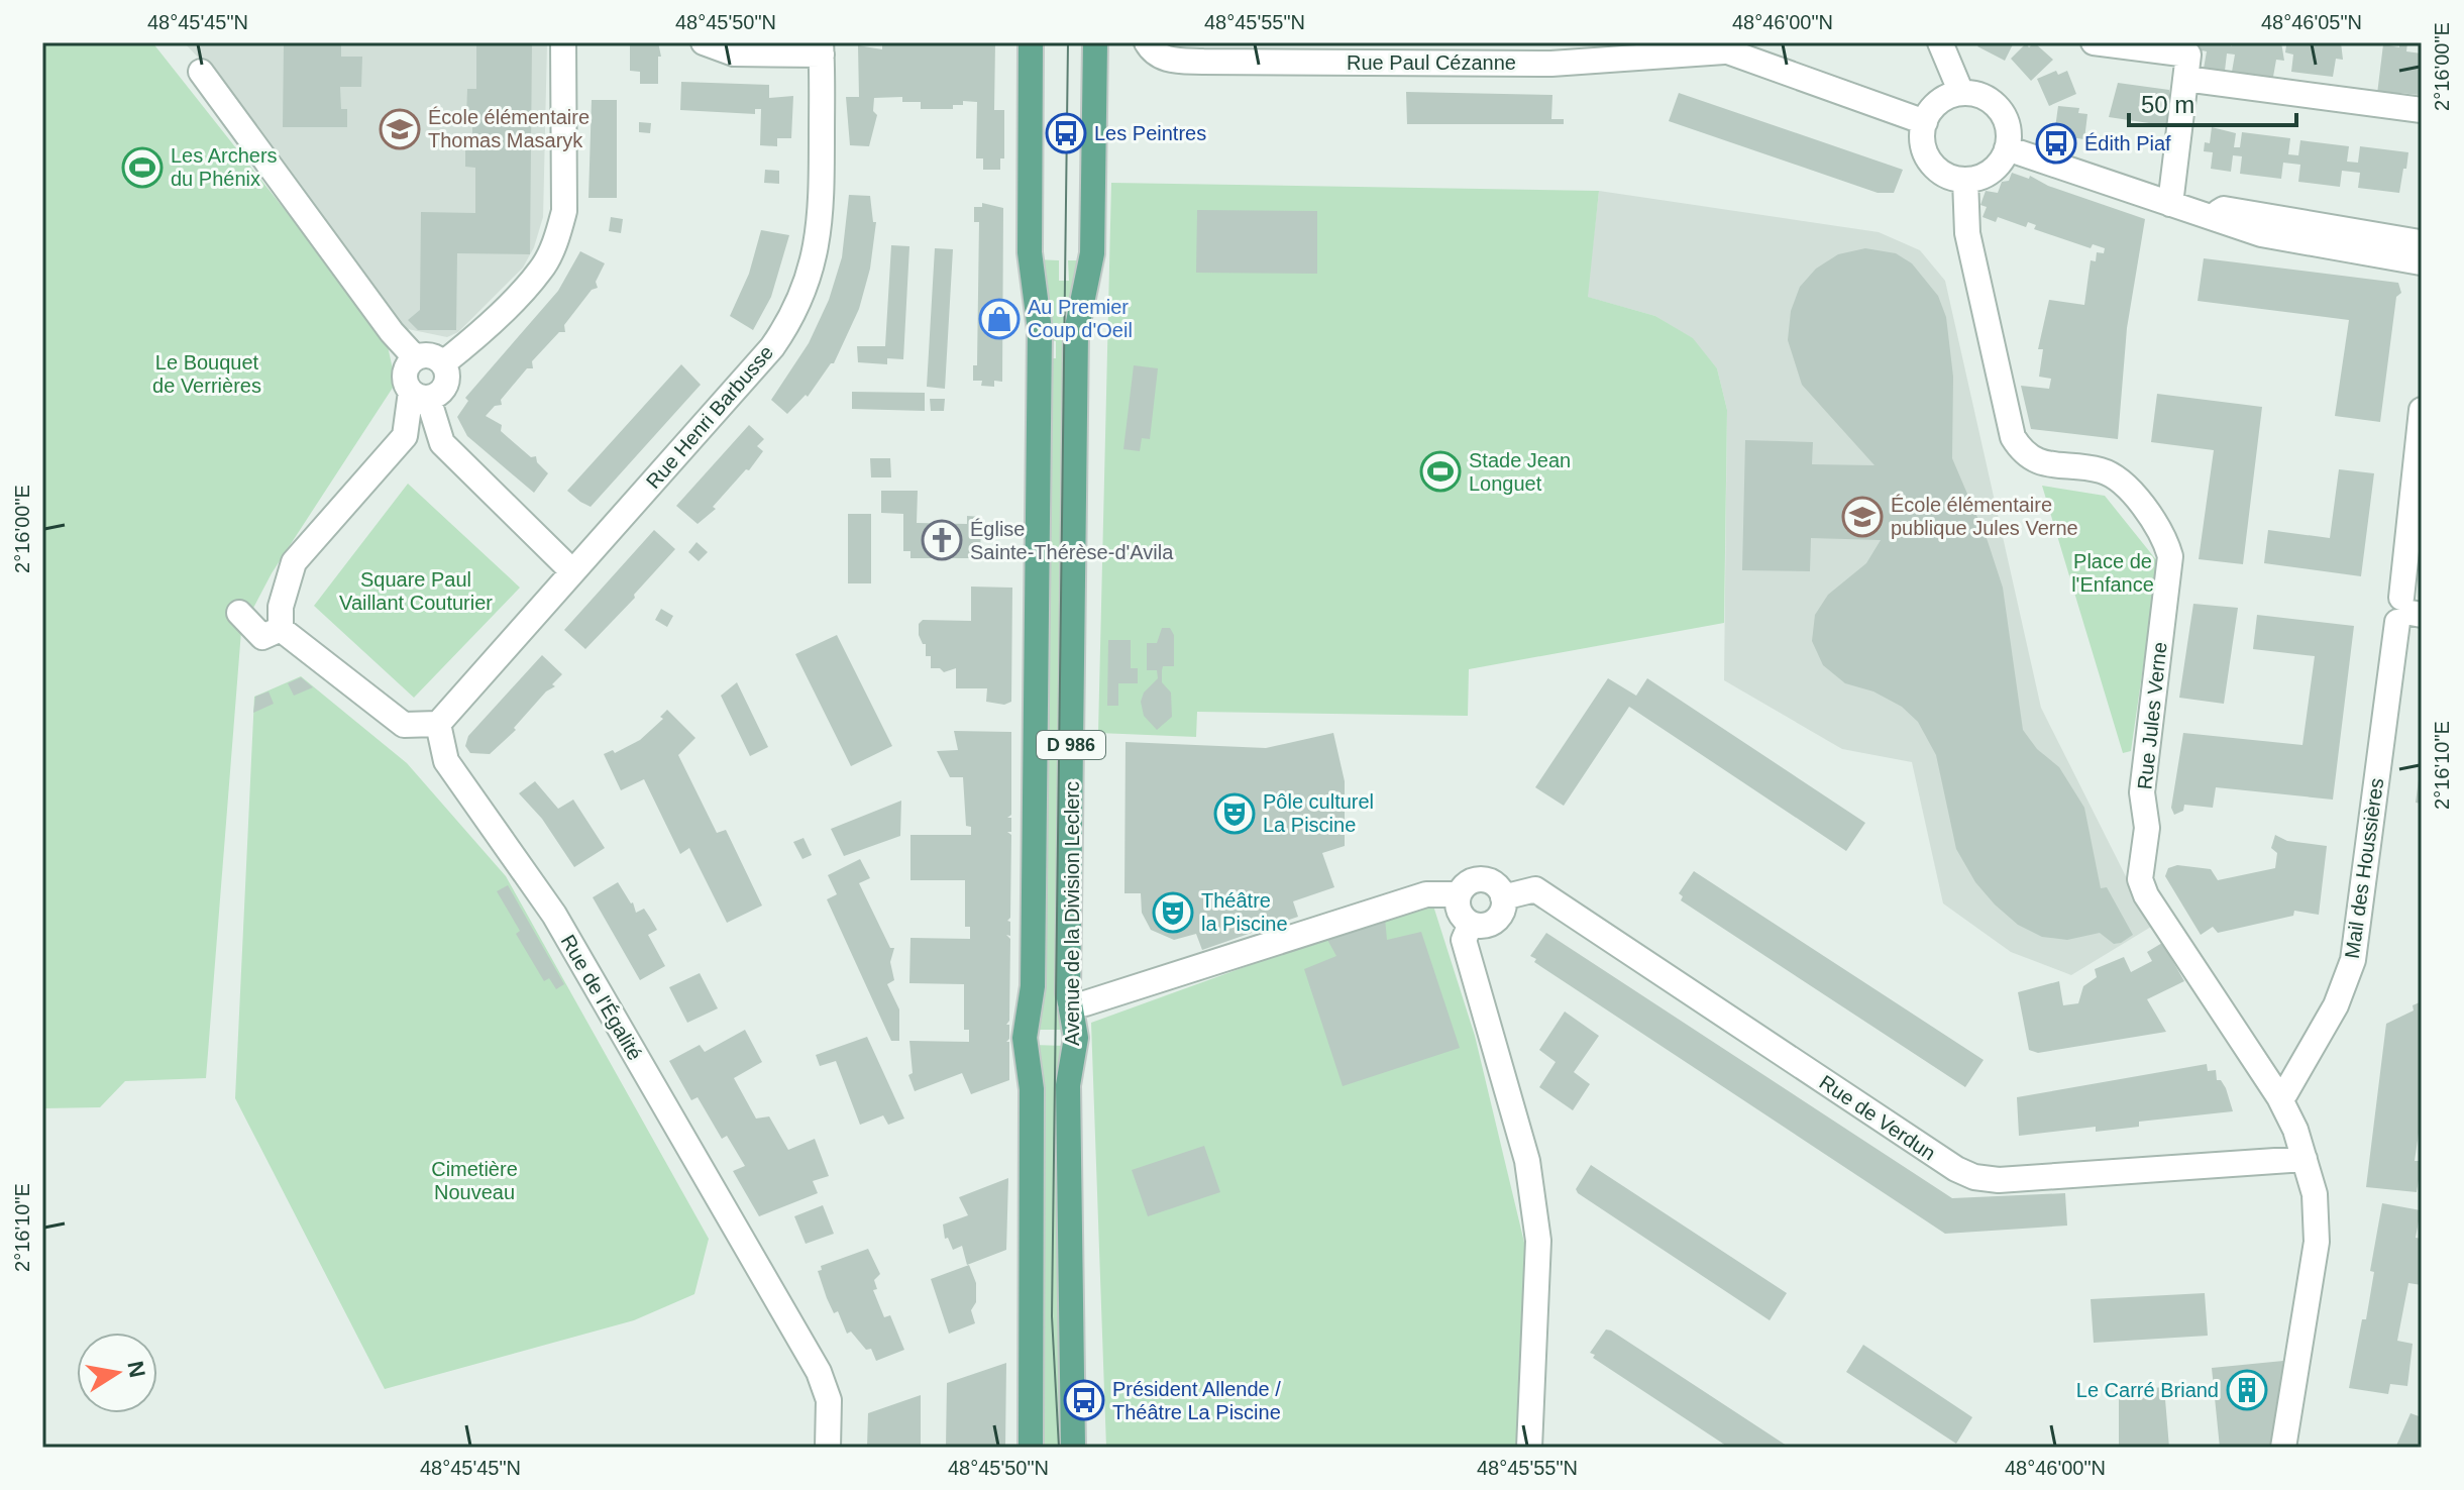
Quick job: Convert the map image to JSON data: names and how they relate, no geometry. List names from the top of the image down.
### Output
{
  "streets": {
    "main road": ["D 986", "Avenue de la Division Leclerc"],
    "street": [
      "Rue Paul Cézanne",
      "Rue Henri Barbusse",
      "Rue Jules Verne",
      "Mail des Houssières",
      "Rue de l'Égalité",
      "Rue de Verdun"
    ]
  },
  "crossings": [
    ["Rue Henri Barbusse", "Rue de l'Égalité"],
    ["Rue Jules Verne", "Mail des Houssières"],
    ["Rue Jules Verne", "Rue de Verdun"]
  ],
  "parks": [
    "Le Bouquet de Verrières",
    "Place de l'Enfance",
    "Square Paul Vaillant Couturier",
    "Cimetière Nouveau"
  ],
  "places": {
    "school or university": ["École élémentaire Thomas Masaryk", "École élémentaire publique Jules Verne"],
    "bus stop": ["Les Peintres", "Édith Piaf", "Président Allende / Théâtre La Piscine"],
    "sports": ["Les Archers du Phénix", "Stade Jean Longuet"],
    "shop": ["Au Premier Coup d'Oeil"],
    "church": ["Église Sainte-Thérèse-d'Avila"],
    "theatre": ["Pôle culturel La Piscine", "Théâtre la Piscine"],
    "building": ["Le Carré Briand"]
  },
  "scale_bar": "50 m",
  "north": "right",
  "coordinates": [
    "48°45'45\"N",
    "48°45'50\"N",
    "48°45'55\"N",
    "48°46'00\"N",
    "48°46'05\"N",
    "2°16'00\"E",
    "2°16'10\"E"
  ]
}
